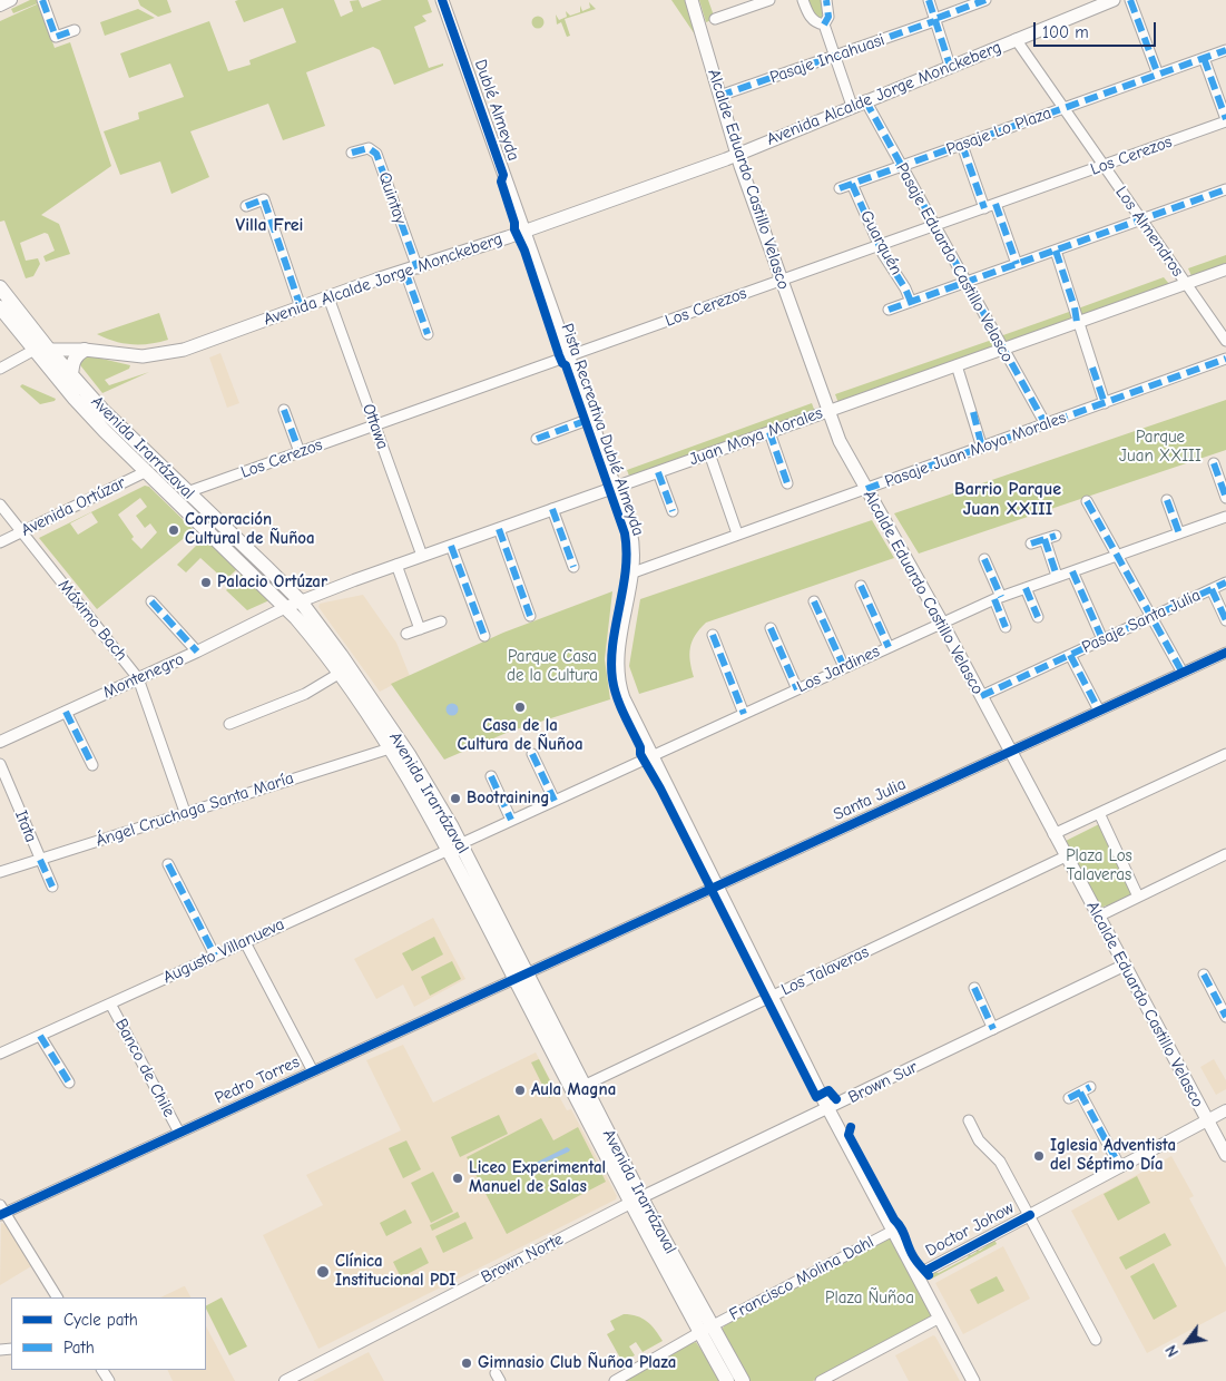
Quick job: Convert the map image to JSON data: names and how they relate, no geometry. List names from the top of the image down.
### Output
{
  "streets": {
    "main road": [
      "Avenida Alcalde Jorge Monckeberg",
      "Dublé Almeyda",
      "Alcalde Eduardo Castillo Velasco",
      "Avenida Irarrázaval"
    ],
    "street": [
      "Pasaje Incahuasi",
      "Pasaje Lo Plaza",
      "Los Cerezos",
      "Quintay",
      "Los Almendros",
      "Guarquén",
      "Pasaje Eduardo Castillo Velasco",
      "Ottawa",
      "Juan Moya Morales",
      "Pasaje Juan Moya Morales",
      "Avenida Ortúzar",
      "Máximo Bach",
      "Pasaje Santa Julia",
      "Los Jardines",
      "Montenegro",
      "Santa Julia",
      "Ángel Cruchaga Santa María",
      "Itata",
      "Augusto Villanueva",
      "Los Talaveras",
      "Banco de Chile",
      "Pedro Torres",
      "Brown Sur",
      "Doctor Johow",
      "Brown Norte",
      "Francisco Molina Dahl"
    ],
    "cycle path": ["Pista Recreativa Dublé Almeyda"]
  },
  "crossings": [
    ["Pasaje Incahuasi", "Alcalde Eduardo Castillo Velasco"],
    ["Avenida Alcalde Jorge Monckeberg", "Dublé Almeyda"],
    ["Avenida Alcalde Jorge Monckeberg", "Alcalde Eduardo Castillo Velasco"],
    ["Avenida Alcalde Jorge Monckeberg", "Quintay"],
    ["Avenida Alcalde Jorge Monckeberg", "Los Almendros"],
    ["Avenida Alcalde Jorge Monckeberg", "Pasaje Eduardo Castillo Velasco"],
    ["Avenida Alcalde Jorge Monckeberg", "Ottawa"],
    ["Avenida Alcalde Jorge Monckeberg", "Avenida Irarrázaval"],
    ["Dublé Almeyda", "Los Cerezos"],
    ["Dublé Almeyda", "Juan Moya Morales"],
    ["Dublé Almeyda", "Pasaje Juan Moya Morales"],
    ["Dublé Almeyda", "Los Jardines"],
    ["Dublé Almeyda", "Santa Julia"],
    ["Dublé Almeyda", "Los Talaveras"],
    ["Dublé Almeyda", "Brown Sur"],
    ["Dublé Almeyda", "Doctor Johow"],
    ["Dublé Almeyda", "Francisco Molina Dahl"],
    ["Pasaje Lo Plaza", "Los Almendros"],
    ["Pasaje Lo Plaza", "Guarquén"],
    ["Pasaje Lo Plaza", "Pasaje Eduardo Castillo Velasco"],
    ["Los Cerezos", "Alcalde Eduardo Castillo Velasco"],
    ["Los Cerezos", "Los Almendros"],
    ["Los Cerezos", "Guarquén"],
    ["Los Cerezos", "Pasaje Eduardo Castillo Velasco"],
    ["Los Cerezos", "Ottawa"],
    ["Los Cerezos", "Avenida Irarrázaval"],
    ["Alcalde Eduardo Castillo Velasco", "Juan Moya Morales"],
    ["Alcalde Eduardo Castillo Velasco", "Pasaje Juan Moya Morales"],
    ["Alcalde Eduardo Castillo Velasco", "Pasaje Santa Julia"],
    ["Alcalde Eduardo Castillo Velasco", "Los Jardines"],
    ["Alcalde Eduardo Castillo Velasco", "Santa Julia"],
    ["Alcalde Eduardo Castillo Velasco", "Los Talaveras"],
    ["Alcalde Eduardo Castillo Velasco", "Brown Sur"],
    ["Alcalde Eduardo Castillo Velasco", "Doctor Johow"],
    ["Los Almendros", "Juan Moya Morales"],
    ["Pasaje Eduardo Castillo Velasco", "Juan Moya Morales"],
    ["Pasaje Eduardo Castillo Velasco", "Pasaje Juan Moya Morales"],
    ["Ottawa", "Juan Moya Morales"],
    ["Juan Moya Morales", "Avenida Irarrázaval"],
    ["Juan Moya Morales", "Montenegro"],
    ["Avenida Irarrázaval", "Avenida Ortúzar"],
    ["Avenida Irarrázaval", "Los Jardines"],
    ["Avenida Irarrázaval", "Montenegro"],
    ["Avenida Irarrázaval", "Santa Julia"],
    ["Avenida Irarrázaval", "Ángel Cruchaga Santa María"],
    ["Avenida Irarrázaval", "Augusto Villanueva"],
    ["Avenida Irarrázaval", "Los Talaveras"],
    ["Avenida Irarrázaval", "Pedro Torres"],
    ["Avenida Irarrázaval", "Brown Sur"],
    ["Avenida Irarrázaval", "Brown Norte"],
    ["Avenida Irarrázaval", "Francisco Molina Dahl"],
    ["Avenida Ortúzar", "Máximo Bach"],
    ["Máximo Bach", "Montenegro"],
    ["Máximo Bach", "Ángel Cruchaga Santa María"],
    ["Pasaje Santa Julia", "Santa Julia"],
    ["Los Jardines", "Augusto Villanueva"],
    ["Santa Julia", "Pedro Torres"],
    ["Ángel Cruchaga Santa María", "Itata"],
    ["Augusto Villanueva", "Banco de Chile"],
    ["Banco de Chile", "Pedro Torres"],
    ["Brown Sur", "Brown Norte"]
  ],
  "districts": ["Villa Frei", "Barrio Parque Juan XXIII"],
  "parks": [
    "Parque Juan XXIII",
    "Parque Casa de la Cultura",
    "Plaza Los Talaveras",
    "Plaza Ñuñoa"
  ],
  "places": [
    "Corporación Cultural de Ñuñoa",
    "Palacio Ortúzar",
    "Casa de la Cultura de Ñuñoa",
    "Bootraining",
    "Aula Magna",
    "Iglesia Adventista del Séptimo Día",
    "Liceo Experimental Manuel de Salas",
    "Clínica Institucional PDI",
    "Gimnasio Club Ñuñoa Plaza"
  ],
  "legend": ["Cycle path", "Path"],
  "scale_bar": "100 m",
  "north": "bottom left"
}
